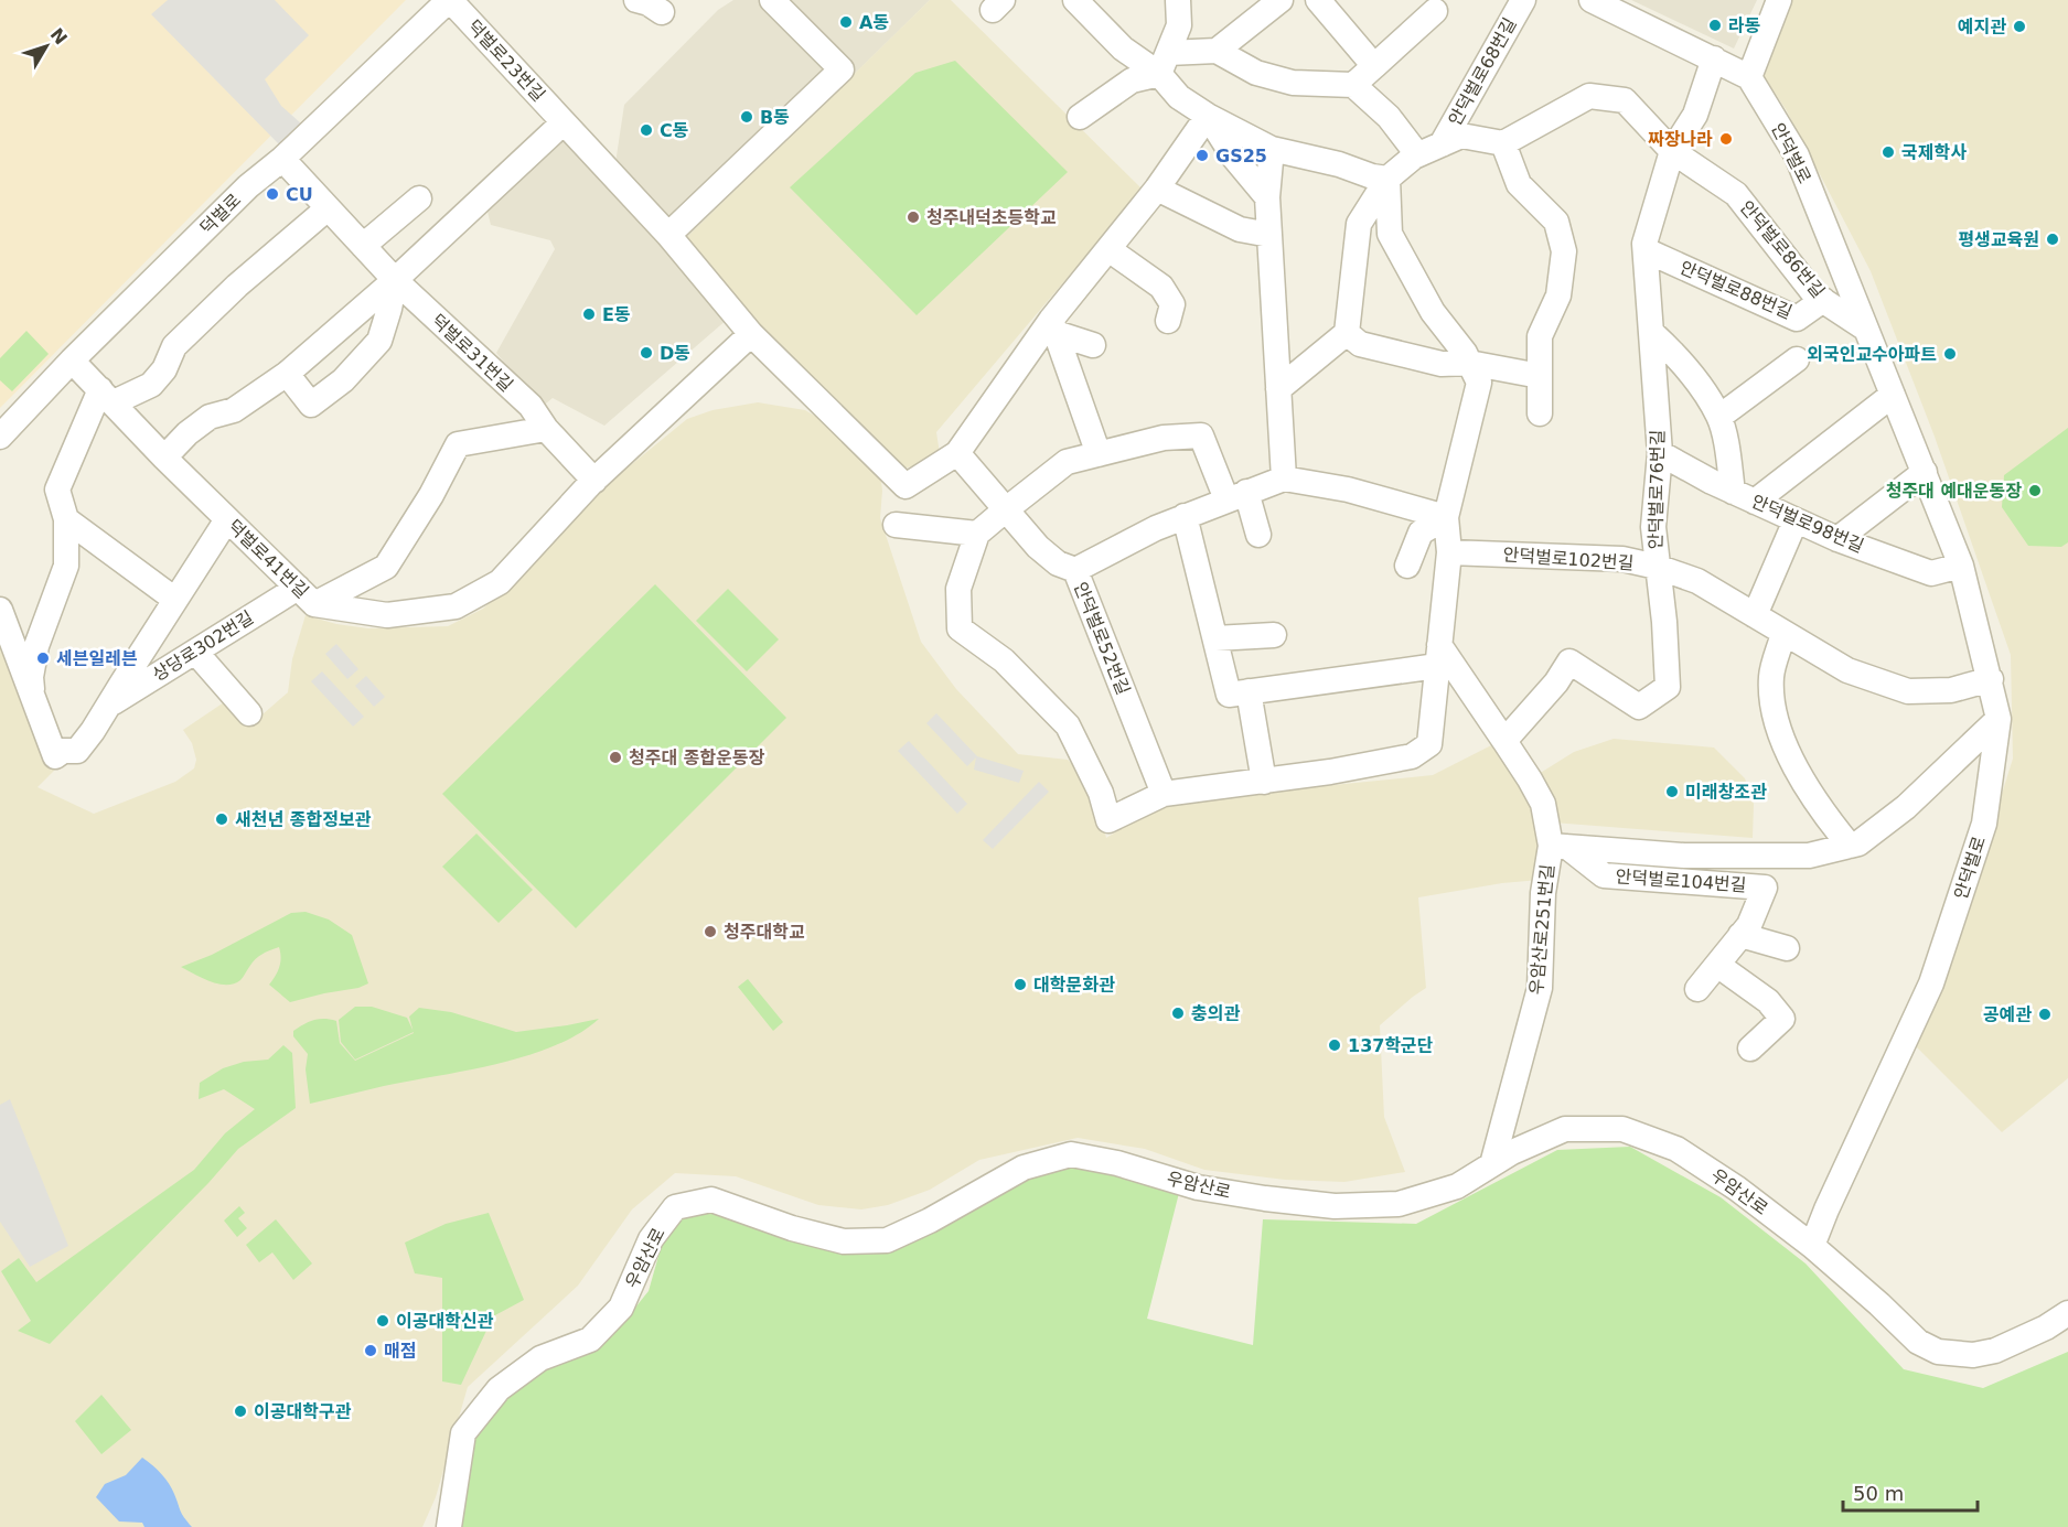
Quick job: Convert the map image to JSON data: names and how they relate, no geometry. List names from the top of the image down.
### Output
{
  "streets": {
    "street": [
      "덕벌로23번길",
      "안덕벌로68번길",
      "안덕벌로",
      "덕벌로",
      "안덕벌로86번길",
      "안덕벌로88번길",
      "덕벌로31번길",
      "안덕벌로76번길",
      "안덕벌로98번길",
      "덕벌로41번길",
      "안덕벌로102번길",
      "안덕벌로52번길",
      "상당로302번길",
      "안덕벌로104번길",
      "우암산로251번길",
      "우암산로"
    ]
  },
  "crossings": [
    ["덕벌로23번길", "덕벌로"],
    ["덕벌로23번길", "안덕벌로52번길"],
    ["안덕벌로", "안덕벌로86번길"],
    ["안덕벌로", "안덕벌로98번길"],
    ["안덕벌로", "안덕벌로102번길"],
    ["안덕벌로", "안덕벌로104번길"],
    ["안덕벌로", "우암산로"],
    ["덕벌로", "덕벌로31번길"],
    ["덕벌로", "덕벌로41번길"],
    ["안덕벌로86번길", "안덕벌로88번길"],
    ["안덕벌로86번길", "안덕벌로76번길"],
    ["안덕벌로88번길", "안덕벌로76번길"],
    ["덕벌로31번길", "덕벌로41번길"],
    ["안덕벌로76번길", "안덕벌로98번길"],
    ["안덕벌로76번길", "안덕벌로102번길"],
    ["안덕벌로76번길", "우암산로251번길"],
    ["덕벌로41번길", "상당로302번길"],
    ["안덕벌로104번길", "우암산로251번길"],
    ["우암산로251번길", "우암산로"]
  ],
  "places": [
    "A동",
    "라동",
    "예지관",
    "B동",
    "C동",
    "짜장나라",
    "국제학사",
    "GS25",
    "CU",
    "청주내덕초등학교",
    "평생교육원",
    "E동",
    "D동",
    "외국인교수아파트",
    "청주대 예대운동장",
    "세븐일레븐",
    "청주대 종합운동장",
    "미래창조관",
    "새천년 종합정보관",
    "청주대학교",
    "대학문화관",
    "충의관",
    "공예관",
    "137학군단",
    "이공대학신관",
    "매점",
    "이공대학구관"
  ],
  "scale_bar": "50 m",
  "north": "top right"
}
